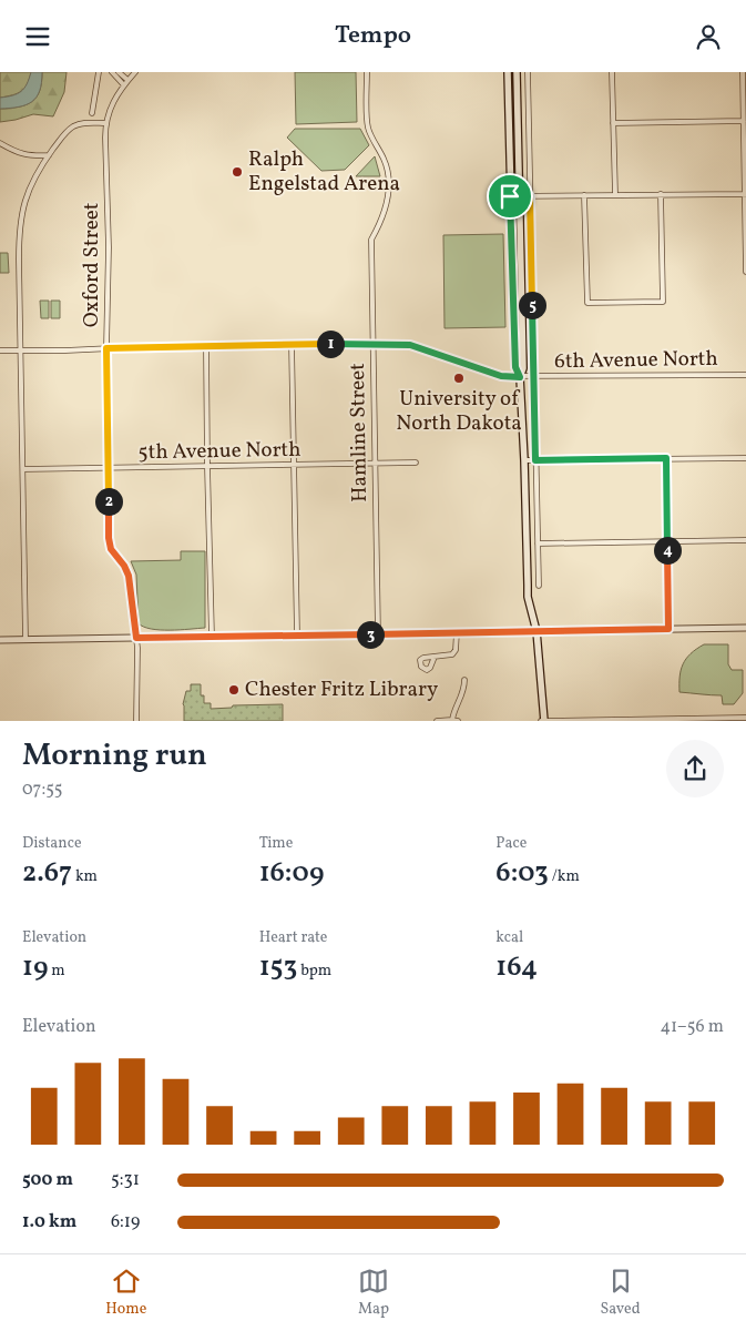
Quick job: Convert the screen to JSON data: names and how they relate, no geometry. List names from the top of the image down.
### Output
{
  "streets": {
    "street": [
      "Oxford Street",
      "6th Avenue North",
      "Hamline Street",
      "5th Avenue North"
    ]
  },
  "crossings": [
    ["Oxford Street", "6th Avenue North"],
    ["Oxford Street", "5th Avenue North"],
    ["6th Avenue North", "Hamline Street"],
    ["Hamline Street", "5th Avenue North"]
  ],
  "places": ["Ralph Engelstad Arena", "University of North Dakota", "Chester Fritz Library"],
  "page": {
    "header": "Tempo",
    "pins": [
      "5",
      "1",
      "2",
      "4",
      "3"
    ],
    "heading": ["Morning run", "07:55"],
    "stats": [
      ["Distance", "2.67 km"],
      ["Time", "16:09"],
      ["Pace", "6:03 /km"],
      ["Elevation", "19 m"],
      ["Heart rate", "153 bpm"],
      ["kcal", "164"]
    ],
    "chart": ["Elevation", "41–56 m"],
    "list": [
      {
        "name": "500 m",
        "note": "5:31"
      },
      {
        "name": "1.0 km",
        "note": "6:19"
      }
    ],
    "tabs": ["Home", "Map", "Saved"]
  }
}
